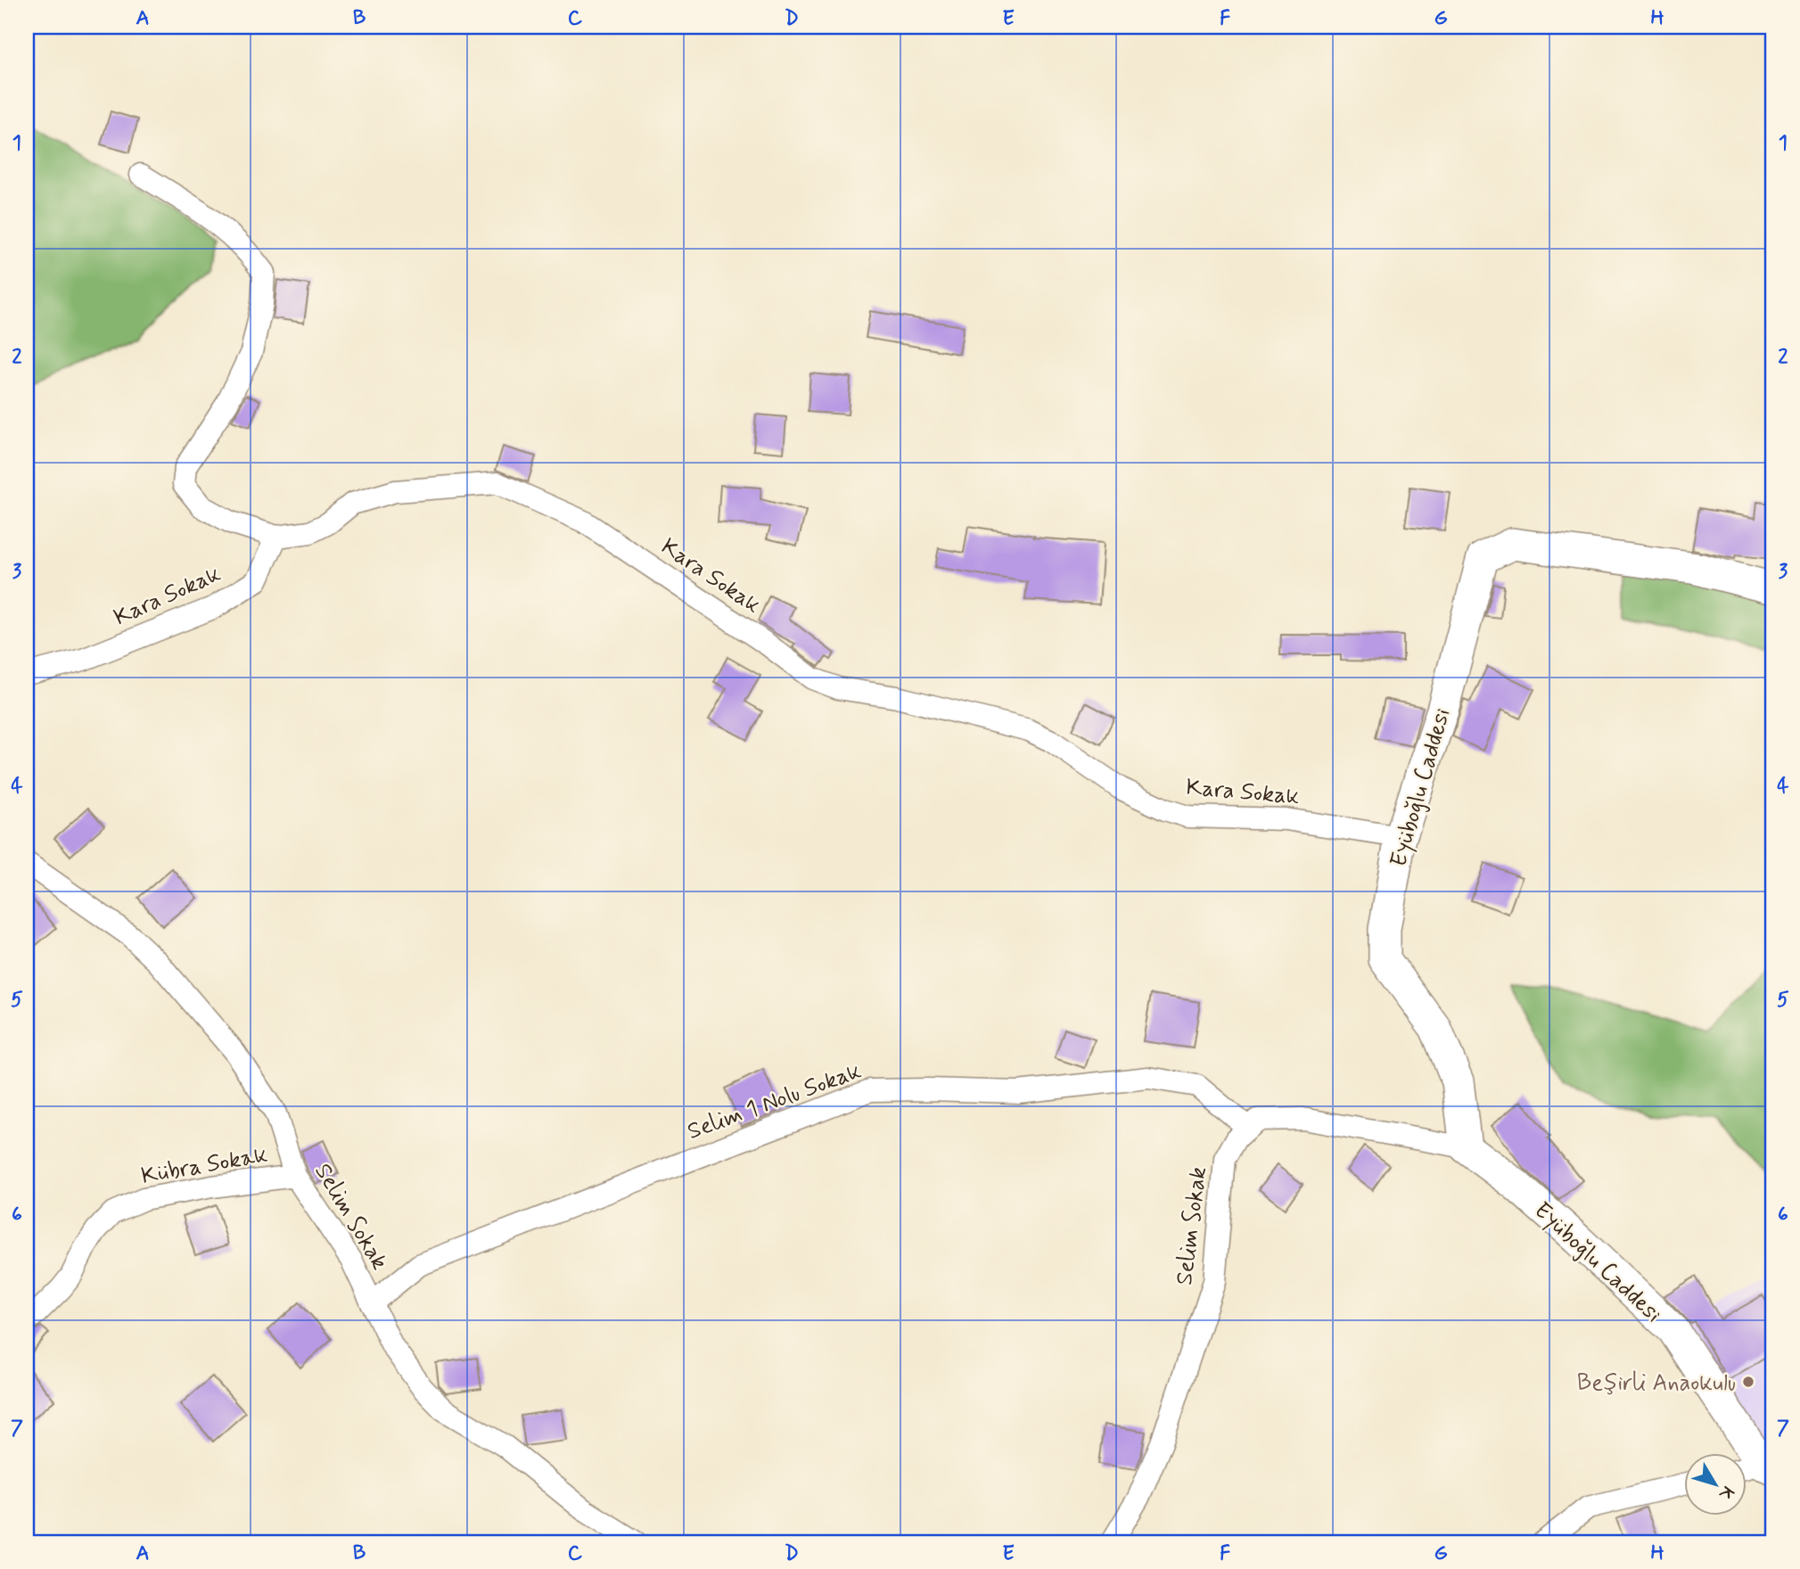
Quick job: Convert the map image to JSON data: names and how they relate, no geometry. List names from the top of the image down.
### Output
{
  "streets": {
    "street": [
      "Kara Sokak",
      "Eyüboğlu Caddesi",
      "Selim 1 Nolu Sokak",
      "Kübra Sokak",
      "Selim Sokak"
    ]
  },
  "crossings": [
    ["Kara Sokak", "Eyüboğlu Caddesi"],
    ["Selim 1 Nolu Sokak", "Selim Sokak"],
    ["Kübra Sokak", "Selim Sokak"]
  ],
  "places": ["Beşirli Anaokulu"],
  "north": "bottom right",
  "grid": {
    "columns": [
      "A",
      "B",
      "C",
      "D",
      "E",
      "F",
      "G",
      "H"
    ],
    "rows": [
      "1",
      "2",
      "3",
      "4",
      "5",
      "6",
      "7"
    ]
  }
}
